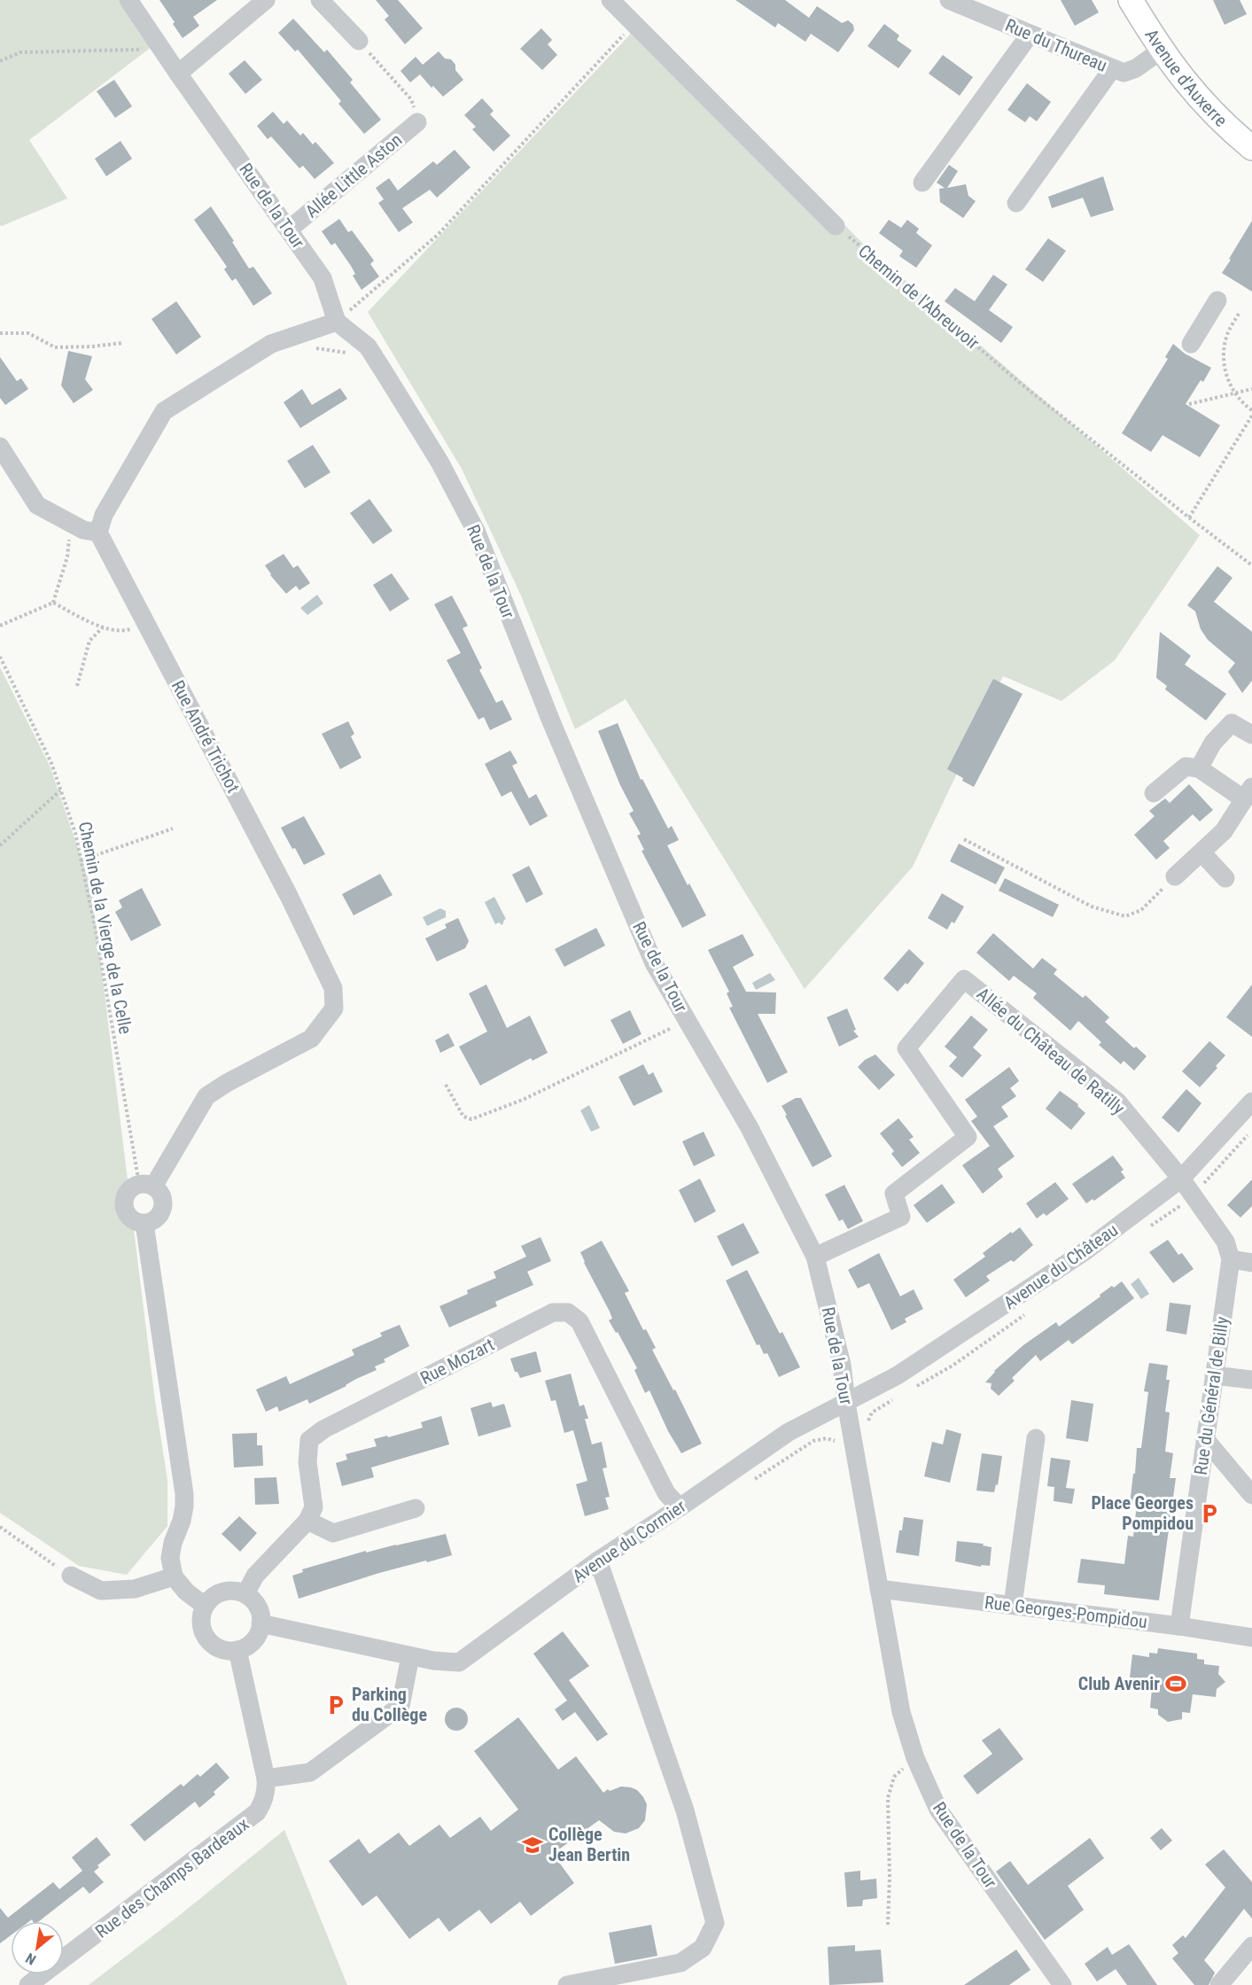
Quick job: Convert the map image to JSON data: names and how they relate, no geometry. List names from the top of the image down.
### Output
{
  "streets": {
    "main road": ["Avenue d'Auxerre"],
    "street": [
      "Rue du Thureau",
      "Allée Little Aston",
      "Rue de la Tour",
      "Rue André Trichot",
      "Allée du Château de Ratilly",
      "Avenue du Château",
      "Rue Mozart",
      "Rue du Général de Billy",
      "Avenue du Cormier",
      "Rue Georges-Pompidou",
      "Rue des Champs Bardeaux"
    ],
    "path": ["Chemin de l'Abreuvoir", "Chemin de la Vierge de la Celle"]
  },
  "crossings": [
    ["Rue du Thureau", "Avenue d'Auxerre"],
    ["Allée Little Aston", "Rue de la Tour"],
    ["Rue de la Tour", "Allée du Château de Ratilly"],
    ["Rue de la Tour", "Avenue du Château"],
    ["Rue de la Tour", "Avenue du Cormier"],
    ["Rue de la Tour", "Rue Georges-Pompidou"],
    ["Rue André Trichot", "Chemin de la Vierge de la Celle"],
    ["Allée du Château de Ratilly", "Avenue du Château"],
    ["Avenue du Château", "Avenue du Cormier"],
    ["Rue Mozart", "Avenue du Cormier"],
    ["Rue du Général de Billy", "Rue Georges-Pompidou"],
    ["Avenue du Cormier", "Rue des Champs Bardeaux"]
  ],
  "places": {
    "parking": ["Place Georges Pompidou", "Parking du Collège"],
    "sports": ["Club Avenir"],
    "school or university": ["Collège Jean Bertin"]
  },
  "north": "bottom left"
}
